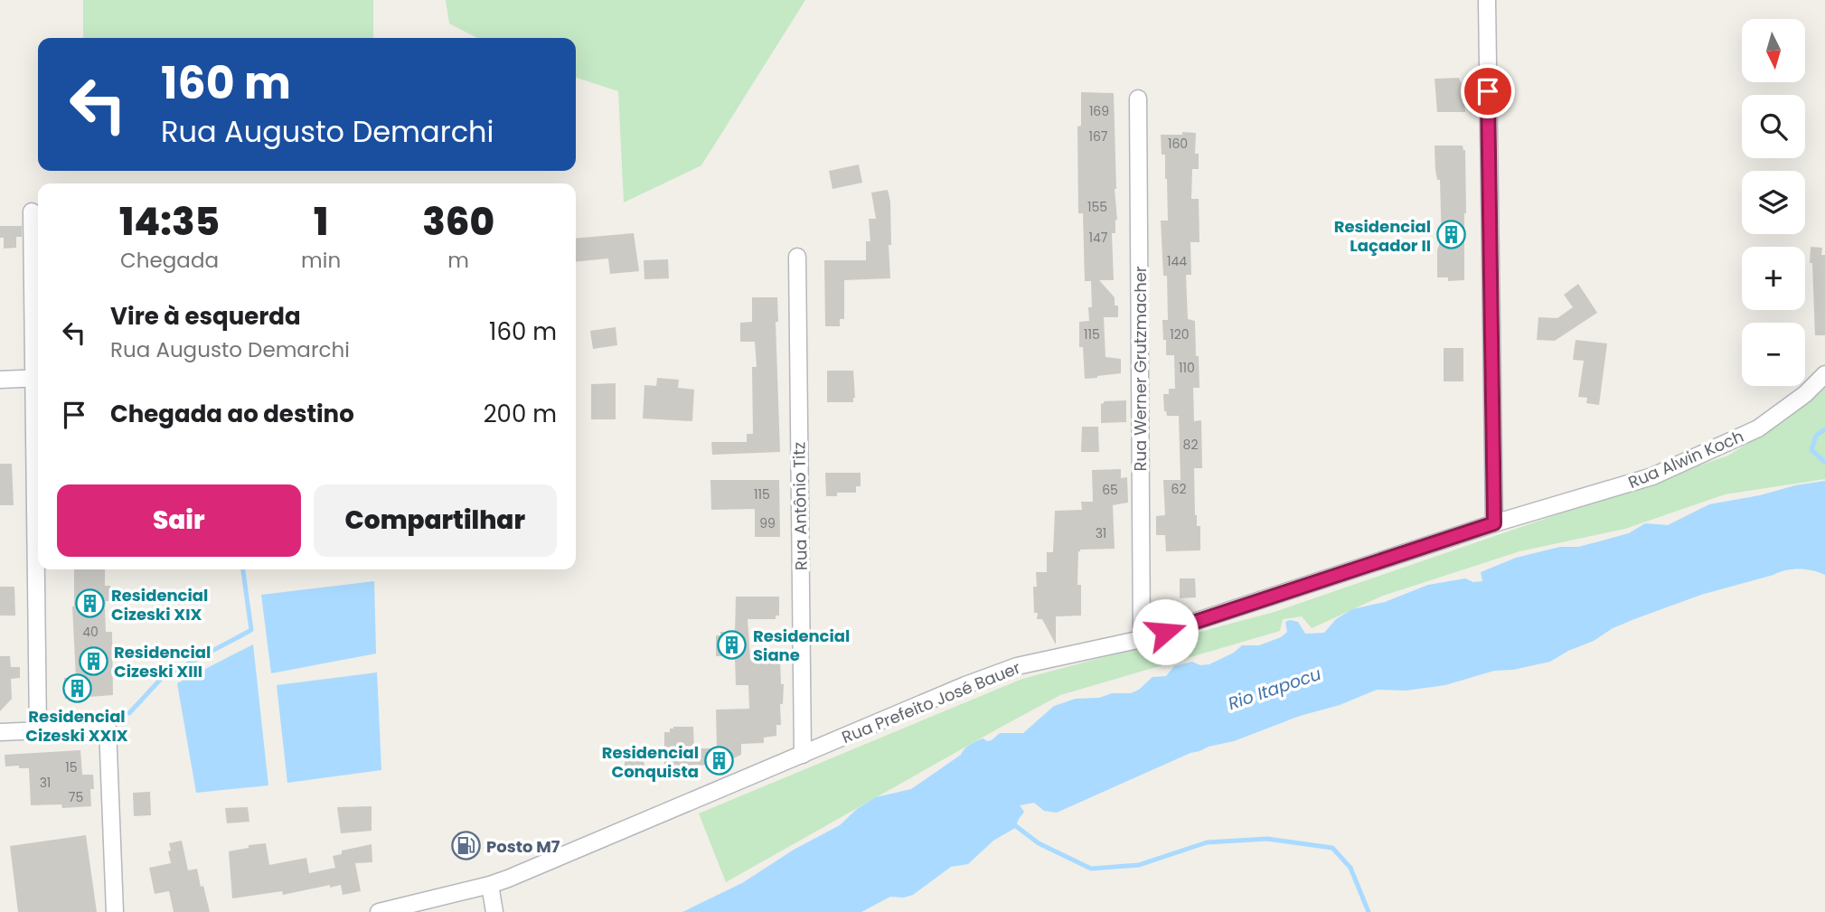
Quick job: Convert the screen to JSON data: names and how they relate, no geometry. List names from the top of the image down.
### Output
{
  "streets": {
    "street": [
      "Rua Werner Grutzmacher",
      "Rua Alwin Koch",
      "Rua Antônio Titz",
      "Rua Prefeito José Bauer"
    ]
  },
  "crossings": [
    ["Rua Werner Grutzmacher", "Rua Prefeito José Bauer"],
    ["Rua Alwin Koch", "Rua Prefeito José Bauer"],
    ["Rua Antônio Titz", "Rua Prefeito José Bauer"]
  ],
  "water": ["Rio Itapocu"],
  "places": {
    "building": [
      "Residencial Laçador II",
      "Residencial Cizeski XIX",
      "Residencial Siane",
      "Residencial Cizeski XIII",
      "Residencial Cizeski XXIX",
      "Residencial Conquista"
    ],
    "fuel station": ["Posto M7"]
  },
  "house_numbers": [
    "169",
    "167",
    "160",
    "155",
    "147",
    "144",
    "115",
    "120",
    "110",
    "82",
    "62",
    "65",
    "115",
    "99",
    "31",
    "40",
    "15",
    "31",
    "75"
  ],
  "north": "bottom",
  "page": {
    "map_buttons": ["+", "−"],
    "turn": ["160 m", "Rua Augusto Demarchi"],
    "eta": [
      "14:35",
      "Chegada",
      "1",
      "min",
      "360",
      "m"
    ],
    "list": [
      {
        "name": "Vire à esquerda",
        "note": "Rua Augusto Demarchi",
        "value": "160 m"
      },
      {
        "name": "Chegada ao destino",
        "value": "200 m"
      }
    ],
    "buttons": ["Sair", "Compartilhar"]
  }
}
